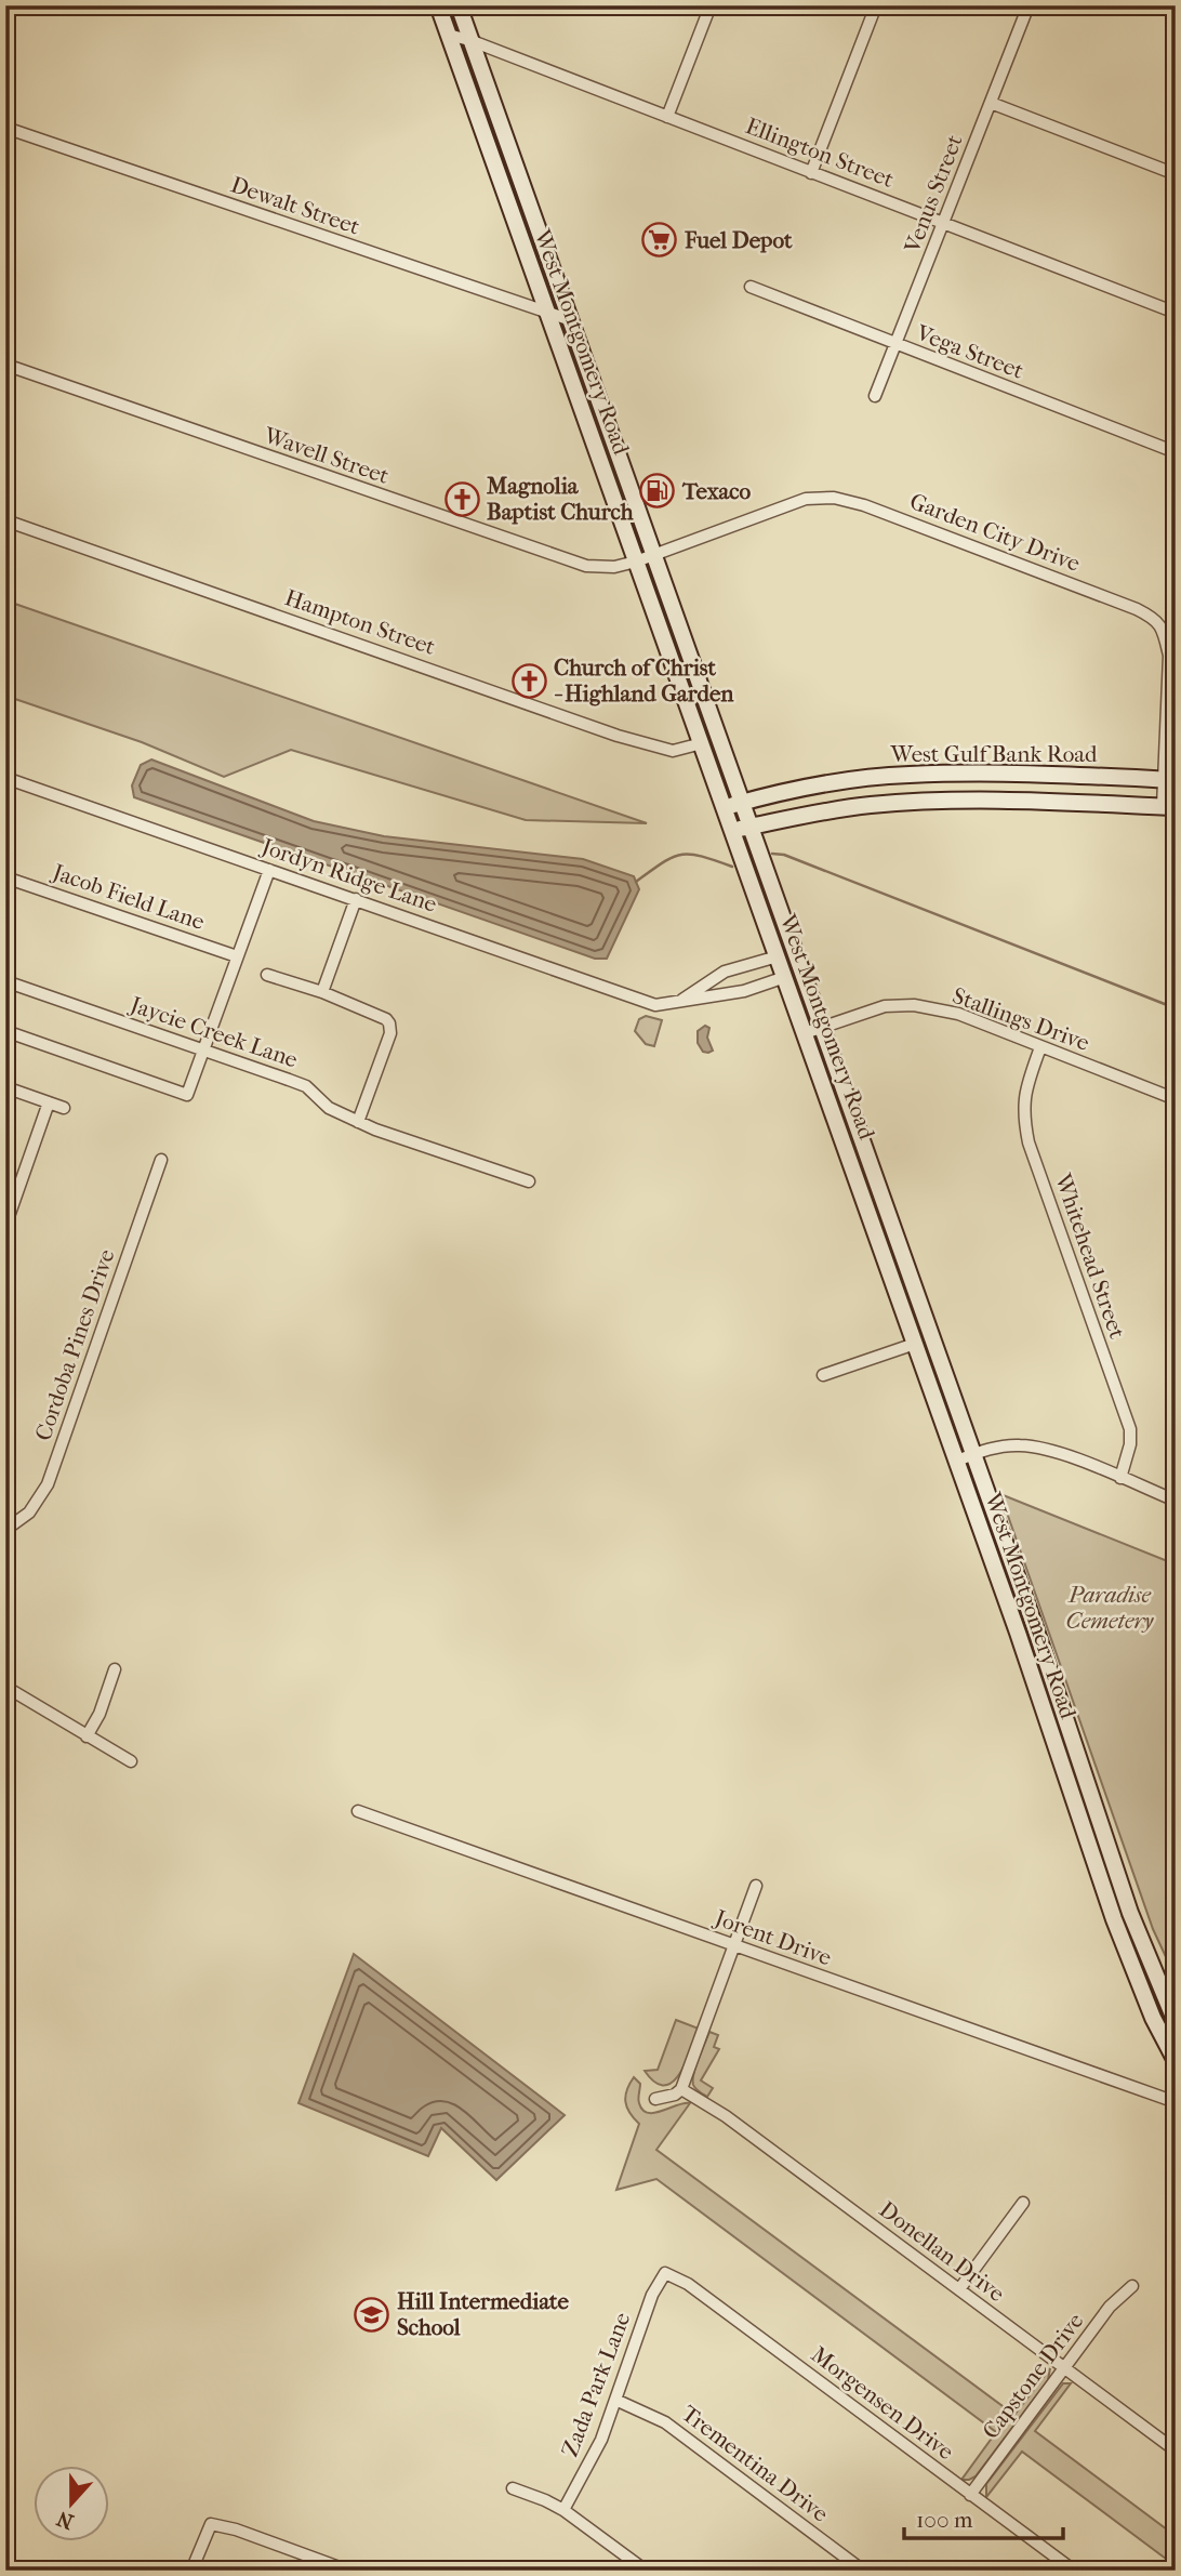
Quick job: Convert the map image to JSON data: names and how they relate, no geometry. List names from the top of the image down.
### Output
{
  "streets": {
    "main road": ["West Montgomery Road", "West Gulf Bank Road"],
    "street": [
      "Ellington Street",
      "Venus Street",
      "Dewalt Street",
      "Vega Street",
      "Wavell Street",
      "Garden City Drive",
      "Hampton Street",
      "Jordyn Ridge Lane",
      "Jacob Field Lane",
      "Stallings Drive",
      "Jaycie Creek Lane",
      "Whitehead Street",
      "Cordoba Pines Drive",
      "Jorent Drive",
      "Donellan Drive",
      "Capstone Drive",
      "Zada Park Lane",
      "Morgensen Drive",
      "Trementina Drive"
    ]
  },
  "crossings": [
    ["Ellington Street", "Venus Street"],
    ["Ellington Street", "West Montgomery Road"],
    ["Venus Street", "Vega Street"],
    ["Dewalt Street", "West Montgomery Road"],
    ["West Montgomery Road", "Wavell Street"],
    ["West Montgomery Road", "Garden City Drive"],
    ["West Montgomery Road", "Hampton Street"],
    ["West Montgomery Road", "West Gulf Bank Road"],
    ["West Montgomery Road", "Jordyn Ridge Lane"],
    ["West Montgomery Road", "Stallings Drive"],
    ["Wavell Street", "Garden City Drive"],
    ["Garden City Drive", "West Gulf Bank Road"],
    ["Stallings Drive", "Whitehead Street"],
    ["Donellan Drive", "Capstone Drive"],
    ["Capstone Drive", "Morgensen Drive"],
    ["Zada Park Lane", "Morgensen Drive"],
    ["Zada Park Lane", "Trementina Drive"]
  ],
  "parks": ["Paradise Cemetery"],
  "places": {
    "supermarket": ["Fuel Depot"],
    "fuel station": ["Texaco"],
    "church": ["Magnolia Baptist Church", "Church of Christ - Highland Garden"],
    "school or university": ["Hill Intermediate School"]
  },
  "scale_bar": "100 m",
  "north": "bottom"
}
